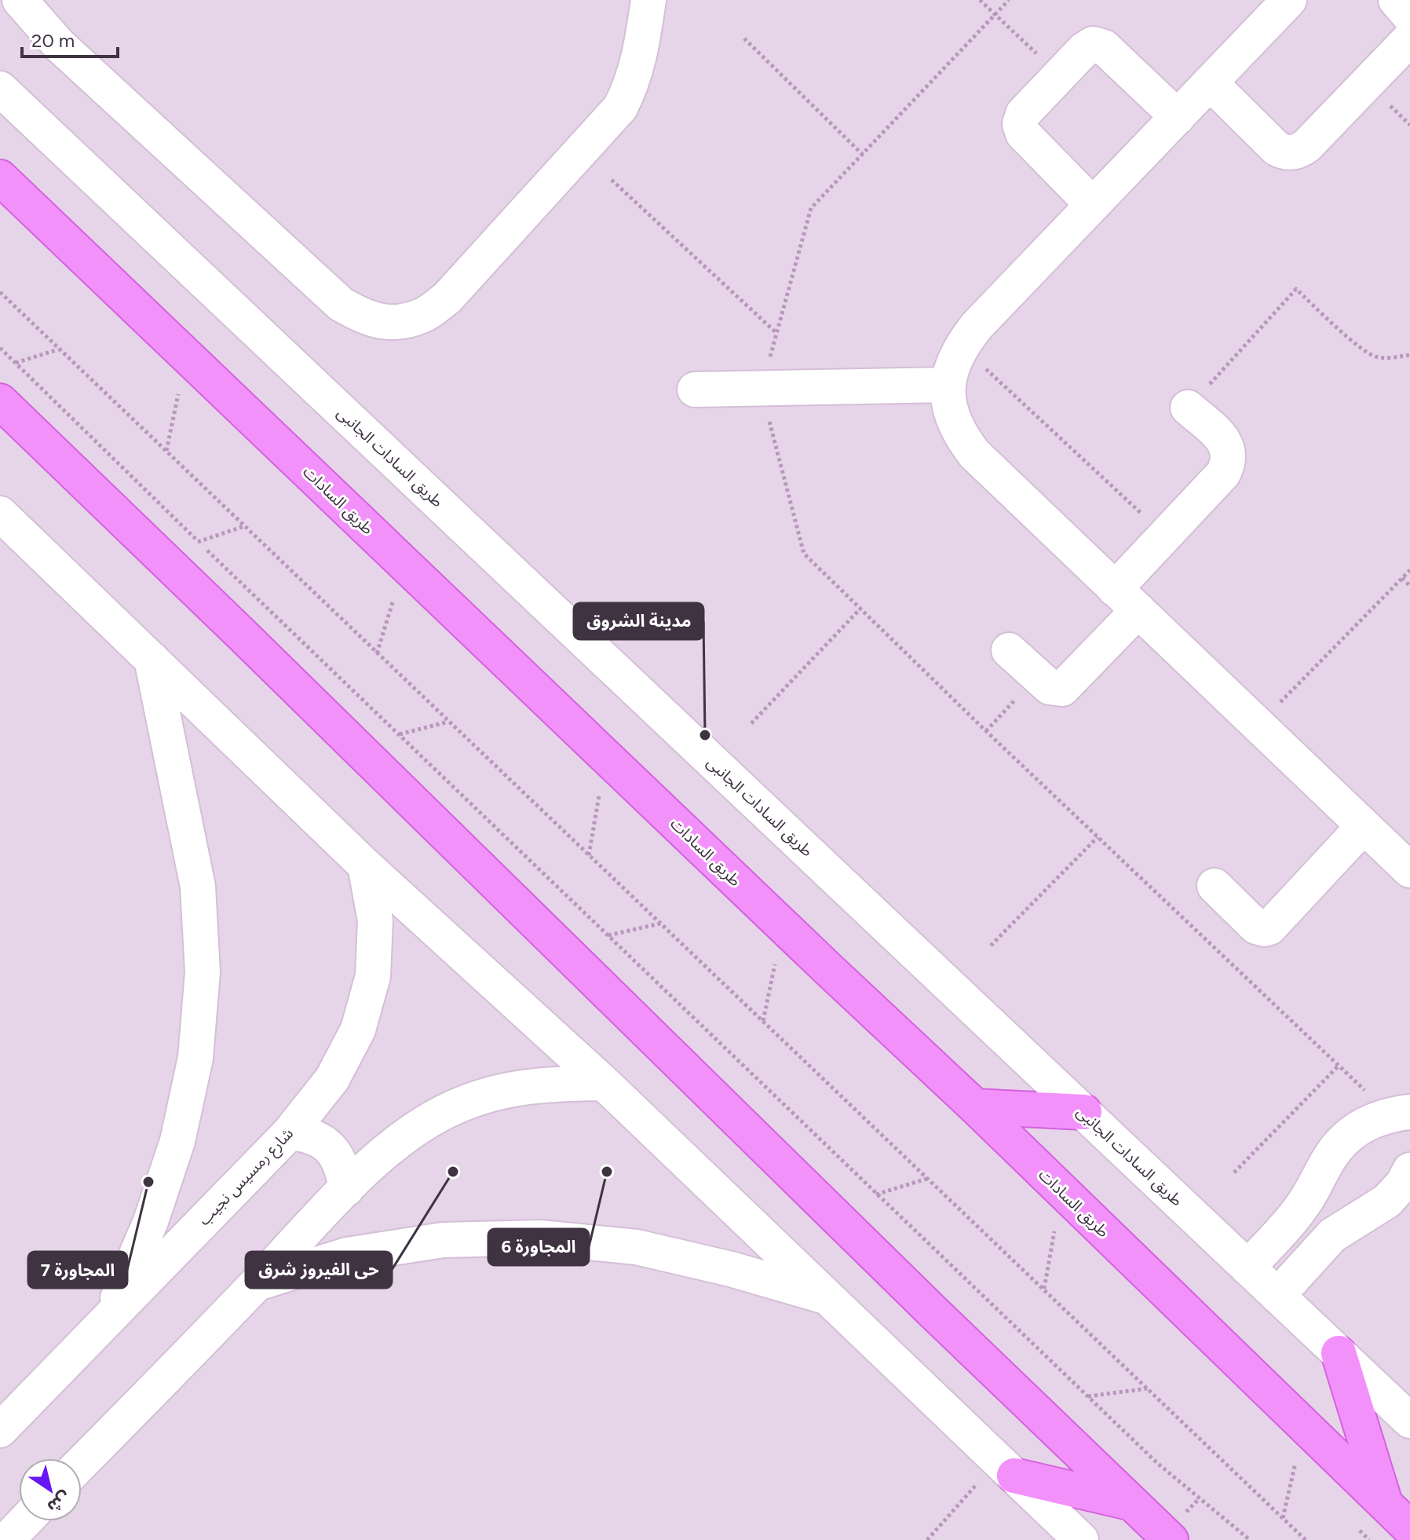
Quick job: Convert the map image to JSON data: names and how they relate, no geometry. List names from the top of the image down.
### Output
{
  "streets": {
    "main road": ["طريق السادات"],
    "street": ["طريق السادات الجانبى", "شارع رمسيس نجيب"]
  },
  "places": [
    "مدينة الشروق",
    "حى الفيروز شرق",
    "المجاورة 6",
    "المجاورة 7"
  ],
  "scale_bar": "20 m",
  "north": "bottom right"
}
